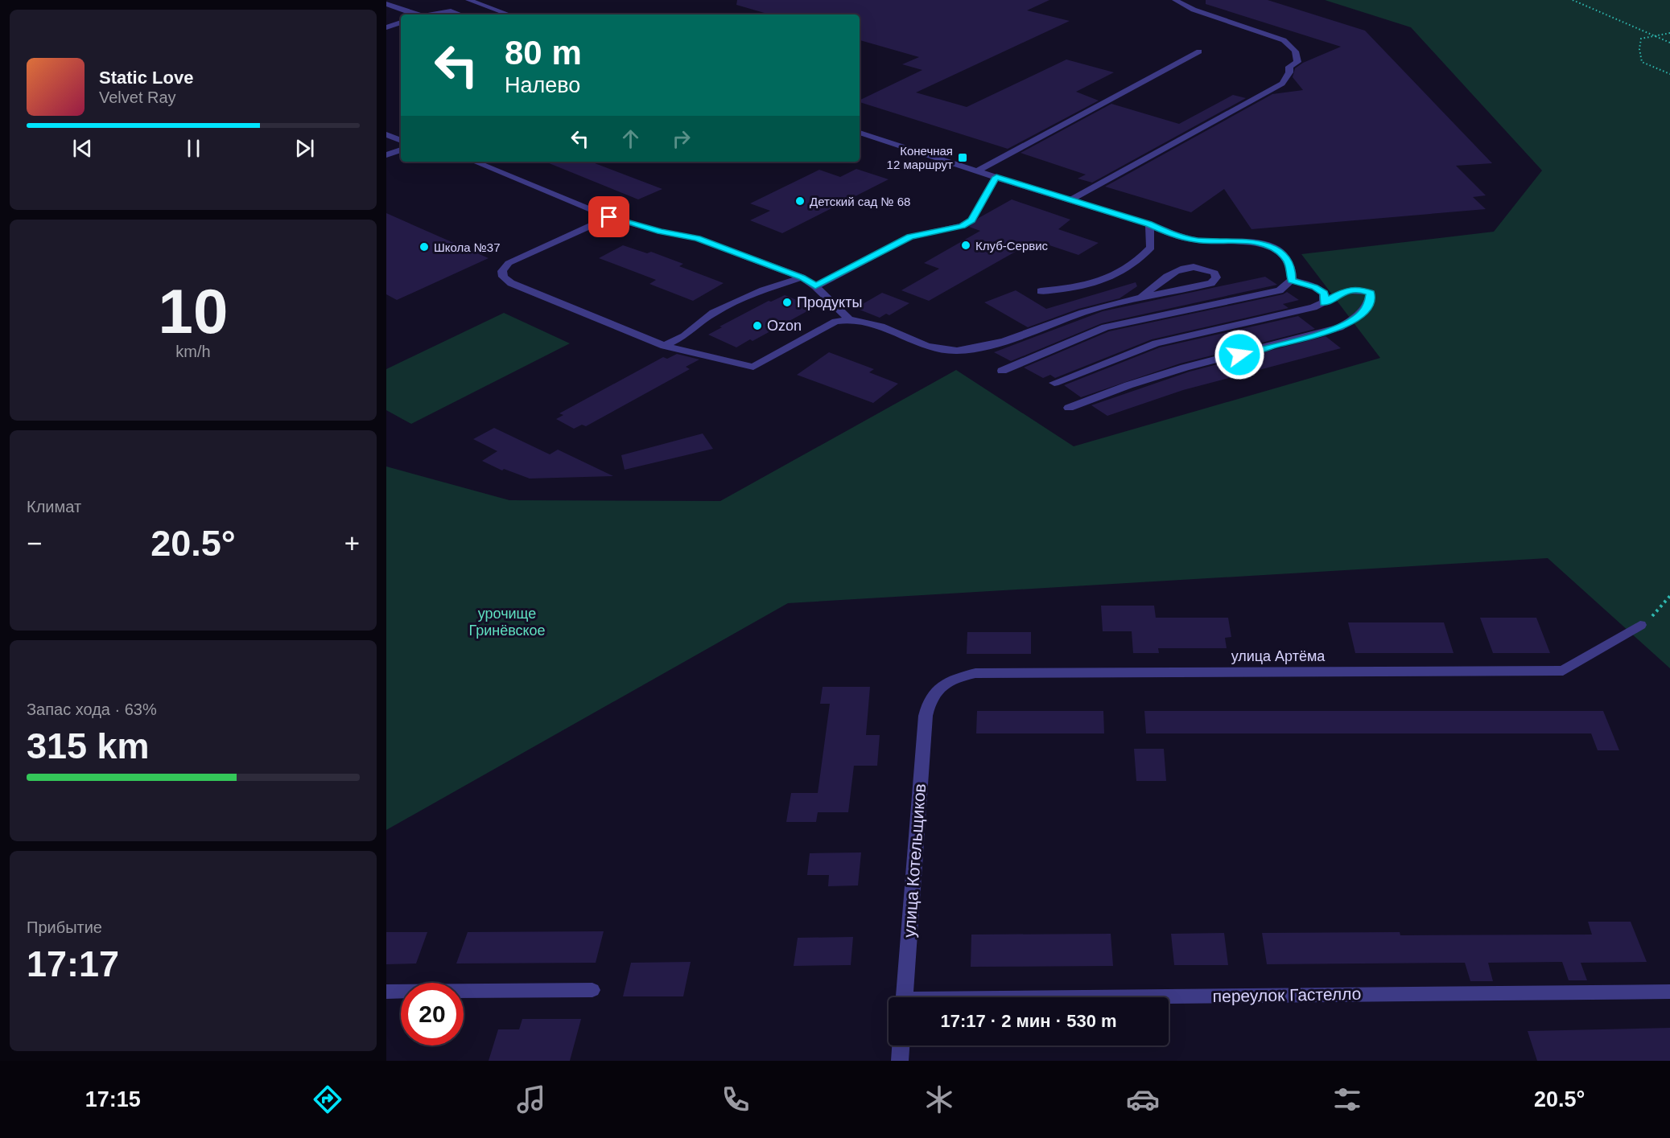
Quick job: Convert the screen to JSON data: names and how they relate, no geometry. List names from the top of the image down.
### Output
{
  "streets": {
    "street": ["улица Артёма", "улица Котельщиков", "переулок Гастелло"]
  },
  "crossings": [
    ["улица Артёма", "улица Котельщиков"]
  ],
  "parks": ["урочище Гринёвское"],
  "places": {
    "transit": ["Конечная 12 маршрут"],
    "other": [
      "Детский сад № 68",
      "Клуб-Сервис",
      "Школа №37",
      "Продукты",
      "Ozon"
    ]
  },
  "page": {
    "turn": ["80 m", "Налево"],
    "song": ["Static Love", "Velvet Ray"],
    "tile": [
      ["10", "km/h"],
      "Климат",
      ["Запас хода · 63%", "315 km"],
      ["Прибытие", "17:17"]
    ],
    "heat": ["−", "20.5°", "+"],
    "limit": "20",
    "trip": "17:17 · 2 мин · 530 m",
    "tabs": ["17:15", "20.5°"]
  }
}
